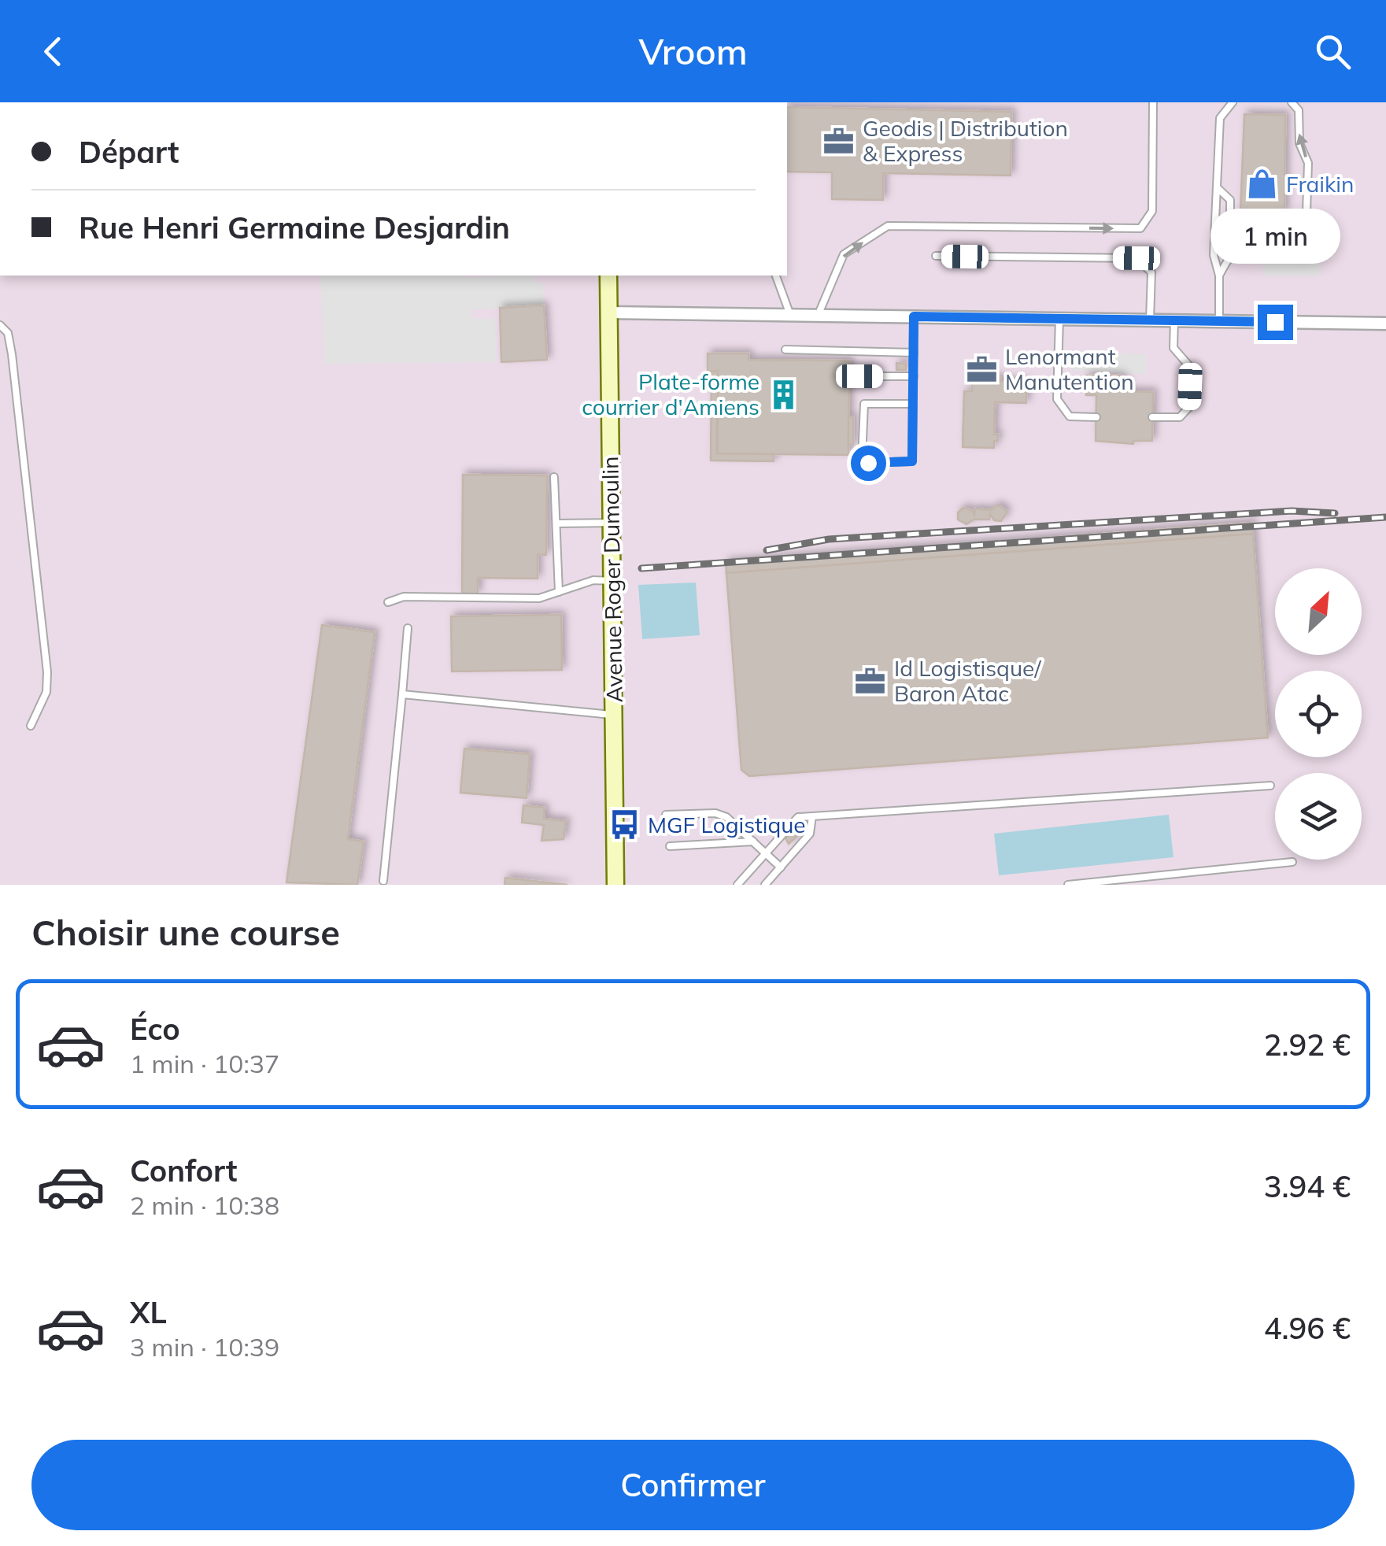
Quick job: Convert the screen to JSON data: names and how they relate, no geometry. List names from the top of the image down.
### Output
{
  "streets": {
    "main road": ["Avenue Roger Dumoulin"]
  },
  "places": {
    "office": ["Geodis | Distribution & Express", "Lenormant Manutention", "Id Logistisque/ Baron Atac"],
    "shop": ["Fraikin"],
    "building": ["Plate-forme courrier d'Amiens"],
    "bus stop": ["MGF Logistique"]
  },
  "north": "top right",
  "page": {
    "header": "Vroom",
    "banner": ["Départ", "Rue Henri Germaine Desjardin"],
    "bubble": "1 min",
    "heading": "Choisir une course",
    "list": [
      {
        "name": "Éco",
        "note": "1 min · 10:37",
        "value": "2.92 €"
      },
      {
        "name": "Confort",
        "note": "2 min · 10:38",
        "value": "3.94 €"
      },
      {
        "name": "XL",
        "note": "3 min · 10:39",
        "value": "4.96 €"
      }
    ],
    "buttons": "Confirmer"
  }
}
